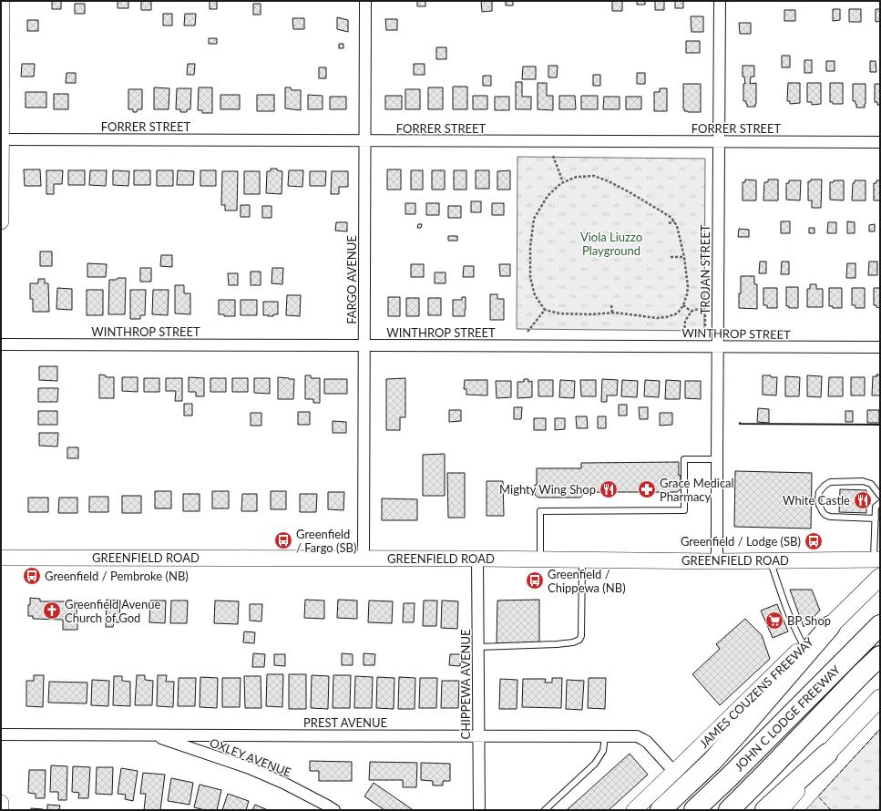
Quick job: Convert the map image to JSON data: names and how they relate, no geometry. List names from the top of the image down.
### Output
{
  "streets": {
    "highway": ["JOHN C LODGE FREEWAY"],
    "main road": ["GREENFIELD ROAD", "JAMES COUZENS FREEWAY"],
    "street": [
      "FORRER STREET",
      "TROJAN STREET",
      "FARGO AVENUE",
      "WINTHROP STREET",
      "CHIPPEWA AVENUE",
      "PREST AVENUE",
      "OXLEY AVENUE"
    ]
  },
  "crossings": [
    ["FORRER STREET", "TROJAN STREET"],
    ["FORRER STREET", "FARGO AVENUE"],
    ["TROJAN STREET", "WINTHROP STREET"],
    ["TROJAN STREET", "GREENFIELD ROAD"],
    ["FARGO AVENUE", "WINTHROP STREET"],
    ["FARGO AVENUE", "GREENFIELD ROAD"],
    ["GREENFIELD ROAD", "CHIPPEWA AVENUE"],
    ["CHIPPEWA AVENUE", "PREST AVENUE"],
    ["JAMES COUZENS FREEWAY", "PREST AVENUE"],
    ["PREST AVENUE", "OXLEY AVENUE"]
  ],
  "parks": ["Viola Liuzzo Playground"],
  "places": {
    "restaurant": ["Mighty Wing Shop", "White Castle"],
    "pharmacy": ["Grace Medical Pharmacy"],
    "bus stop": [
      "Greenfield / Fargo (SB)",
      "Greenfield / Lodge (SB)",
      "Greenfield / Pembroke (NB)",
      "Greenfield / Chippewa (NB)"
    ],
    "church": ["Greenfield Avenue Church of God"],
    "supermarket": ["BP Shop"]
  }
}
